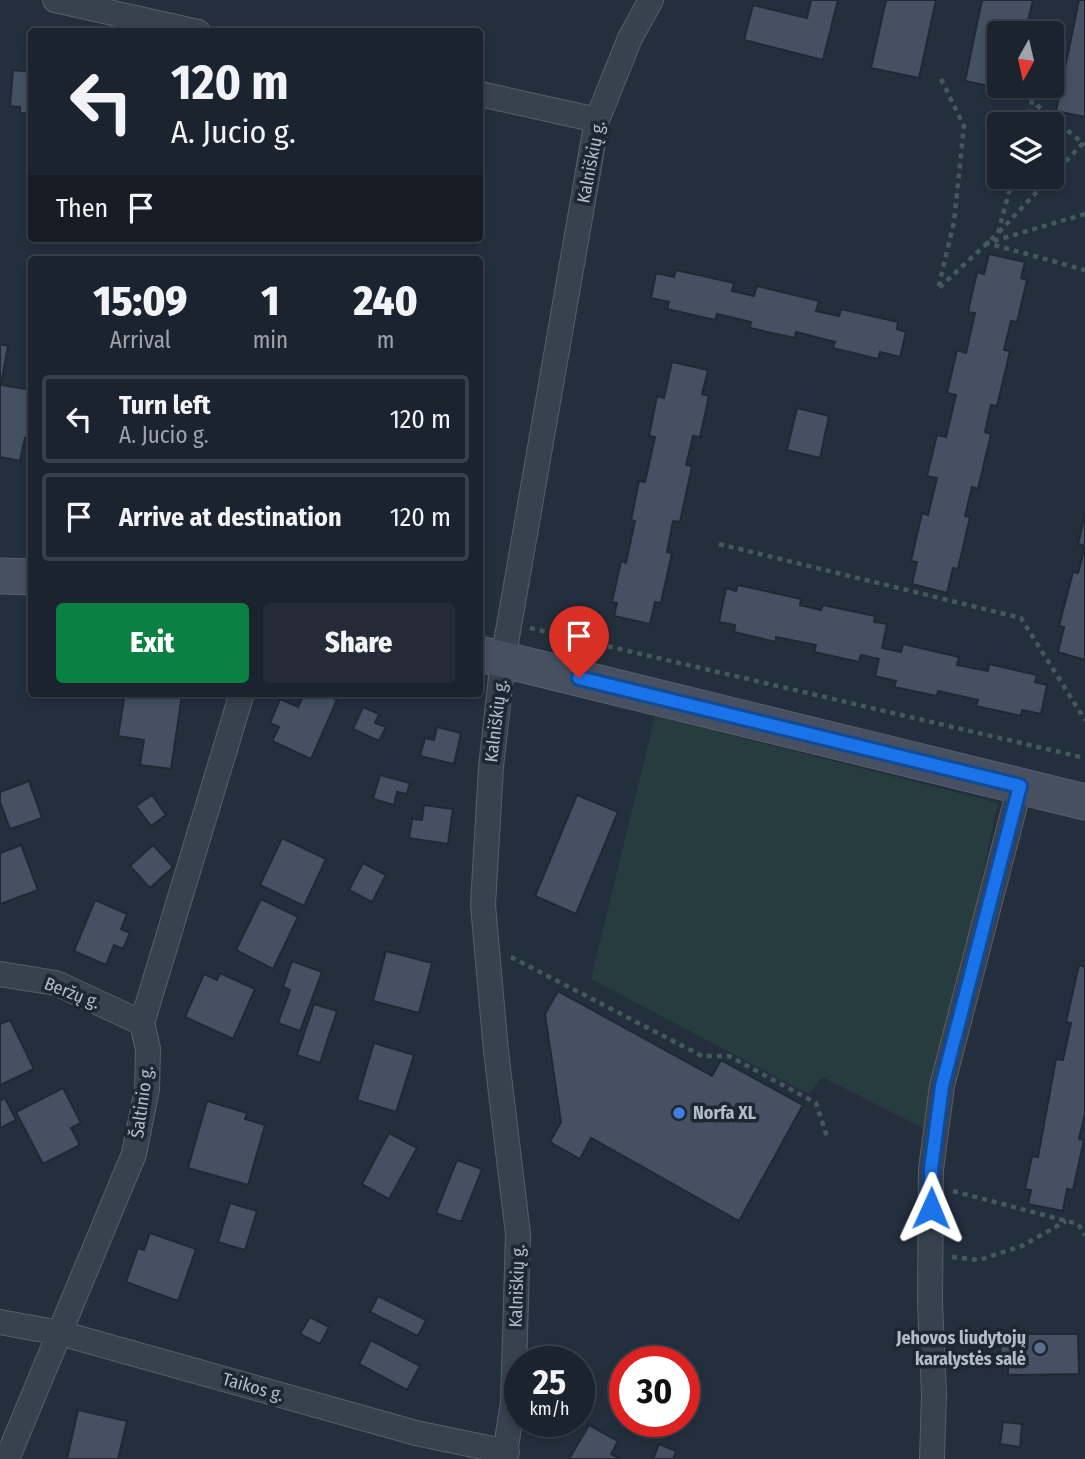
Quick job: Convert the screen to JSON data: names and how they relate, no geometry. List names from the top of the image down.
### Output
{
  "streets": {
    "street": [
      "Kalniškių g.",
      "Beržų g.",
      "Šaltinio g.",
      "Taikos g."
    ]
  },
  "crossings": [
    ["Kalniškių g.", "Taikos g."],
    ["Beržų g.", "Šaltinio g."],
    ["Šaltinio g.", "Taikos g."]
  ],
  "places": ["Norfa XL", "Jehovos liudytojų karalystės salė"],
  "north": "bottom",
  "page": {
    "turn": ["120 m", "A. Jucio g."],
    "then": "Then",
    "eta": [
      "15:09",
      "Arrival",
      "1",
      "min",
      "240",
      "m"
    ],
    "list": [
      {
        "name": "Turn left",
        "note": "A. Jucio g.",
        "value": "120 m"
      },
      {
        "name": "Arrive at destination",
        "value": "120 m"
      }
    ],
    "buttons": ["Exit", "Share"],
    "speed": "25 km/h",
    "limit": "30"
  }
}
